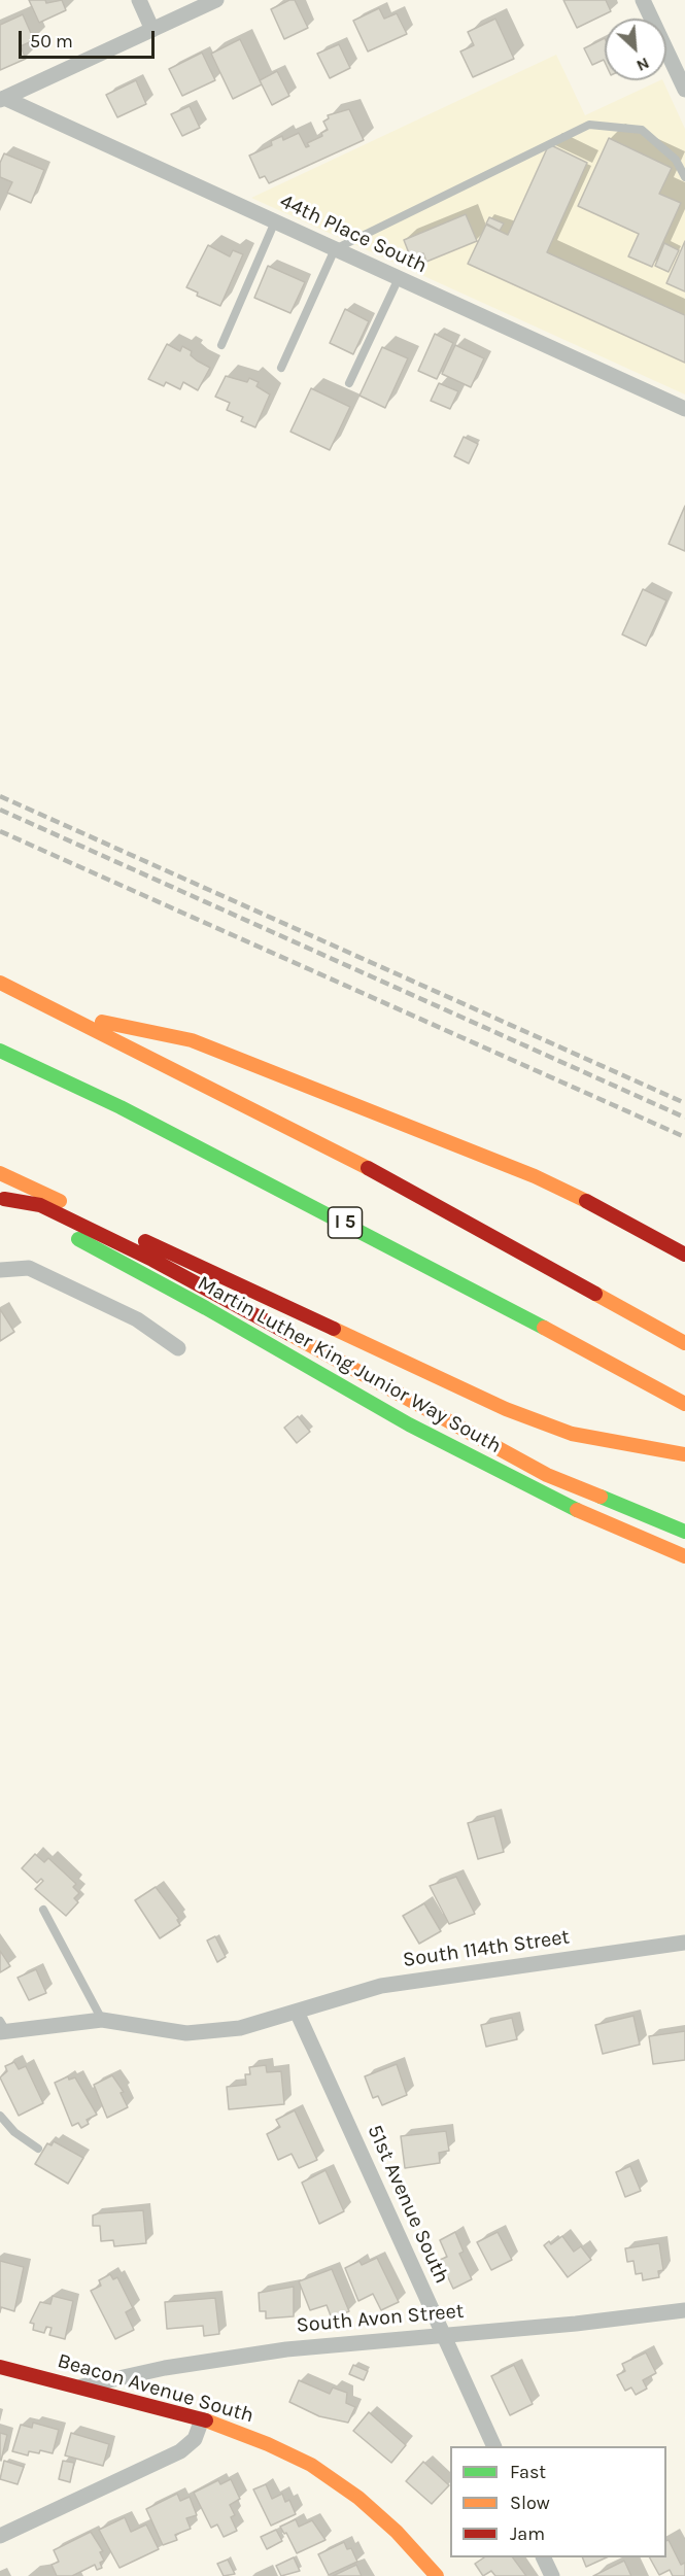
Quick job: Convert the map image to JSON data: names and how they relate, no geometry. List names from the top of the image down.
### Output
{
  "streets": {
    "main road": ["I 5", "Martin Luther King Junior Way South", "Beacon Avenue South"],
    "street": [
      "44th Place South",
      "South 114th Street",
      "51st Avenue South",
      "South Avon Street"
    ]
  },
  "crossings": [
    ["South 114th Street", "51st Avenue South"],
    ["51st Avenue South", "South Avon Street"],
    ["South Avon Street", "Beacon Avenue South"]
  ],
  "legend": ["Fast", "Slow", "Jam"],
  "scale_bar": "50 m",
  "north": "bottom right"
}
